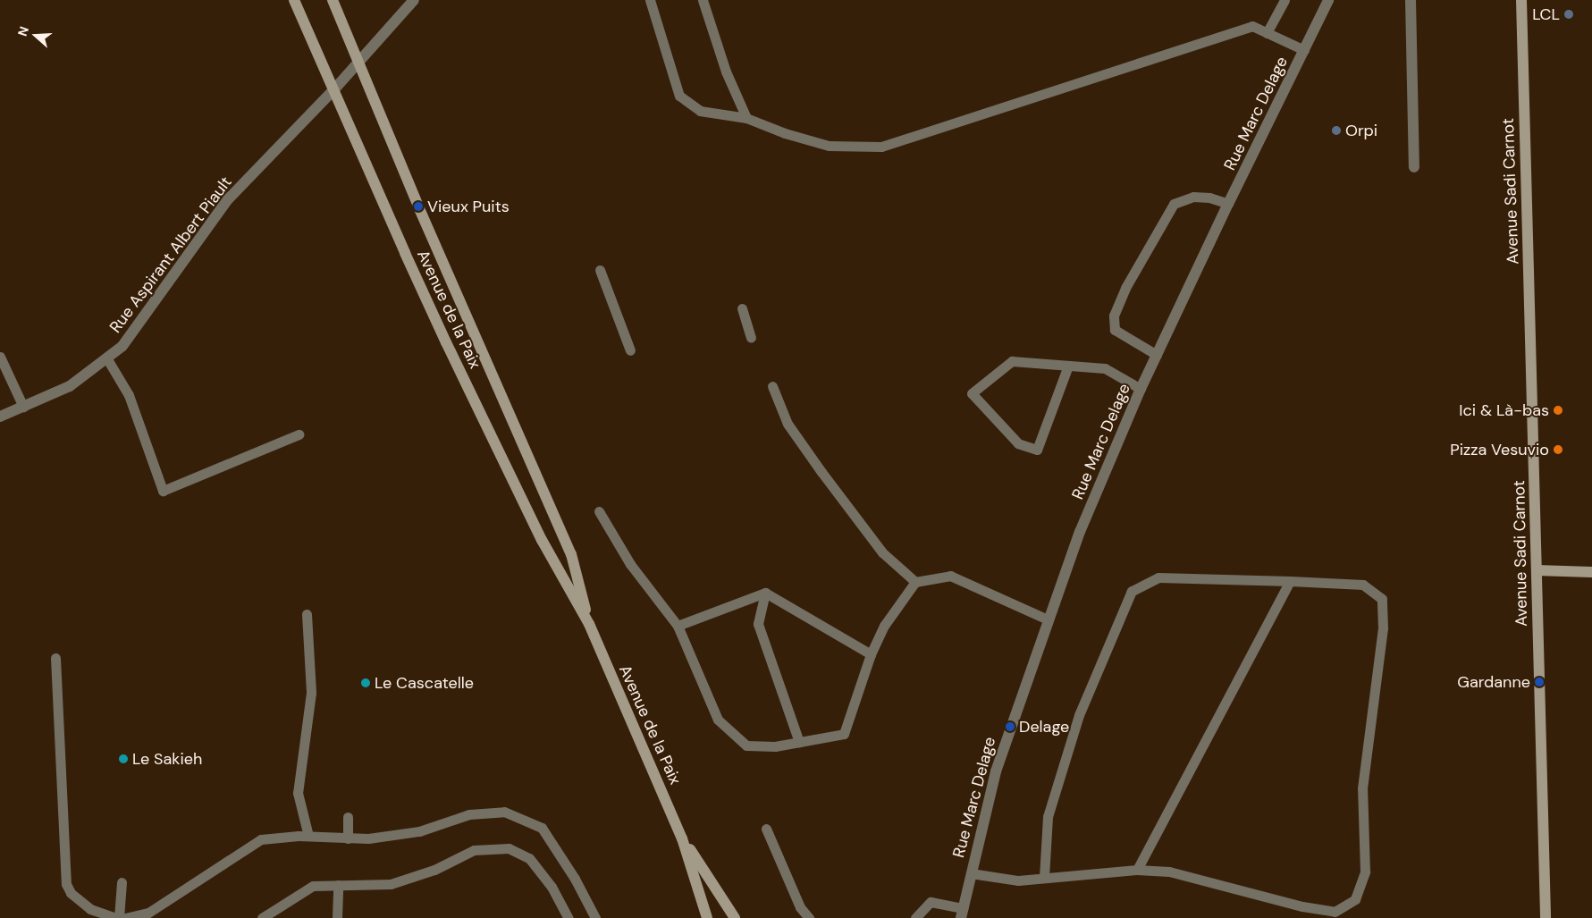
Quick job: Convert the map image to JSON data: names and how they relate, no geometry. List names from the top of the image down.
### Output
{
  "streets": {
    "main road": ["Avenue Sadi Carnot", "Avenue de la Paix"],
    "street": ["Rue Marc Delage", "Rue Aspirant Albert Piault"]
  },
  "crossings": [
    ["Rue Aspirant Albert Piault", "Avenue de la Paix"]
  ],
  "places": [
    "LCL",
    "Orpi",
    "Vieux Puits",
    "Ici & Là-bas",
    "Pizza Vesuvio",
    "Gardanne",
    "Le Cascatelle",
    "Delage",
    "Le Sakieh"
  ],
  "north": "left"
}
